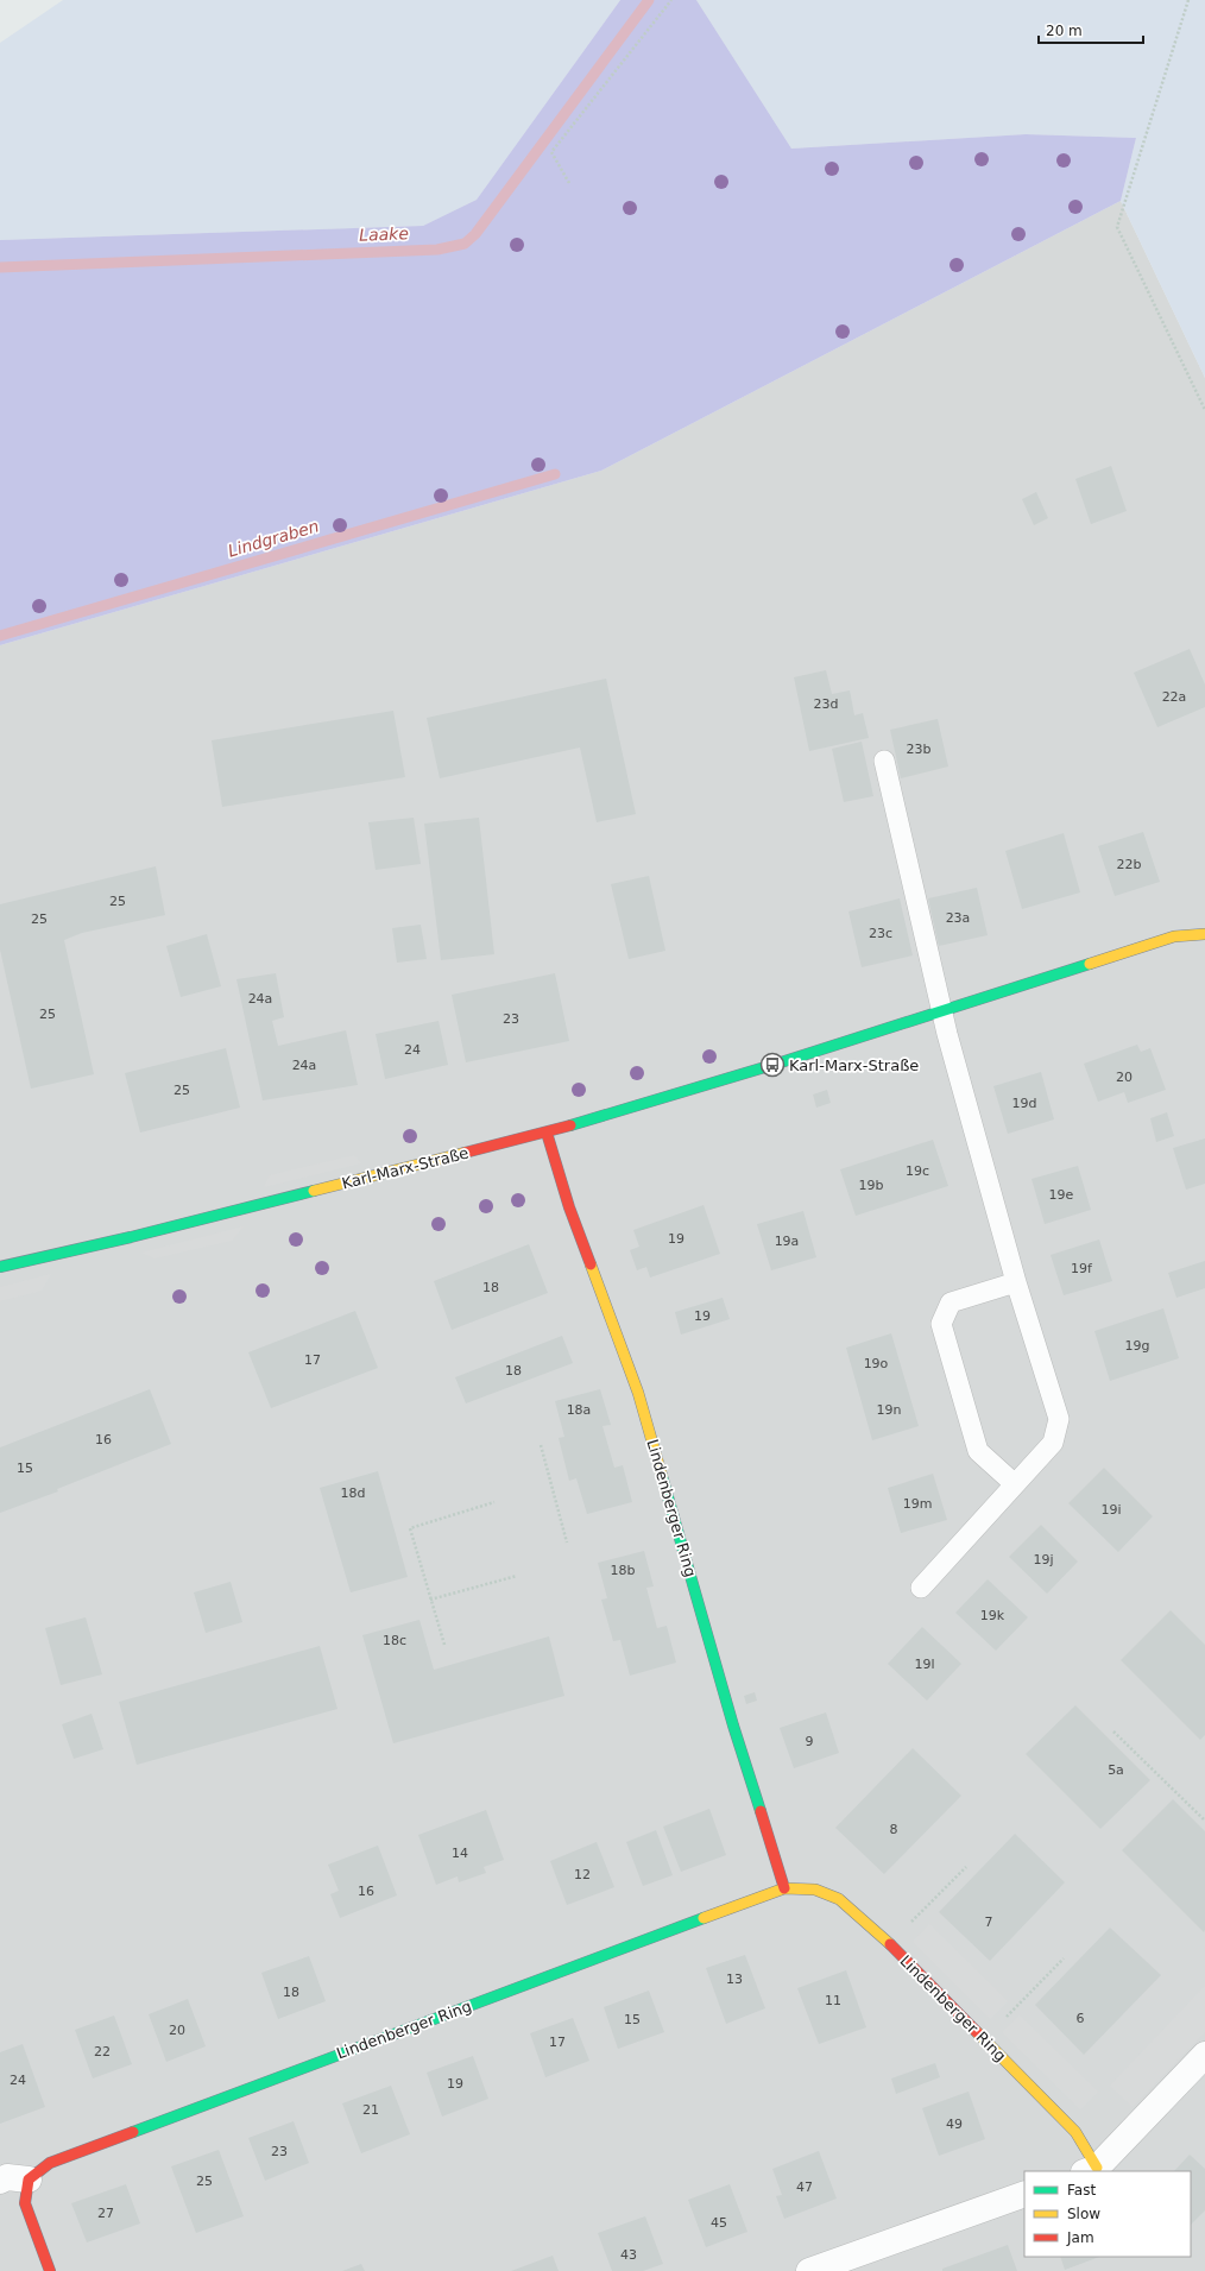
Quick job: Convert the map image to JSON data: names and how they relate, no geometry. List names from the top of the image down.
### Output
{
  "streets": {
    "street": ["Karl-Marx-Straße", "Lindenberger Ring"]
  },
  "crossings": [
    ["Karl-Marx-Straße", "Lindenberger Ring"]
  ],
  "water": ["Laake", "Lindgraben"],
  "places": {
    "bus stop": ["Karl-Marx-Straße"]
  },
  "house_numbers": [
    "22a",
    "23d",
    "23b",
    "22b",
    "25",
    "23a",
    "25",
    "23c",
    "24a",
    "25",
    "23",
    "24",
    "24a",
    "20",
    "25",
    "19d",
    "19c",
    "19b",
    "19e",
    "19",
    "19a",
    "19f",
    "18",
    "19",
    "19g",
    "17",
    "19o",
    "18",
    "18a",
    "19n",
    "16",
    "15",
    "18d",
    "19m",
    "19i",
    "19j",
    "18b",
    "19k",
    "18c",
    "19l",
    "9",
    "5a",
    "8",
    "14",
    "12",
    "16",
    "7",
    "13",
    "18",
    "11",
    "6",
    "15",
    "20",
    "17",
    "22",
    "24",
    "19",
    "21",
    "49",
    "23",
    "25",
    "47",
    "27",
    "45",
    "43"
  ],
  "legend": ["Fast", "Slow", "Jam"],
  "scale_bar": "20 m"
}
